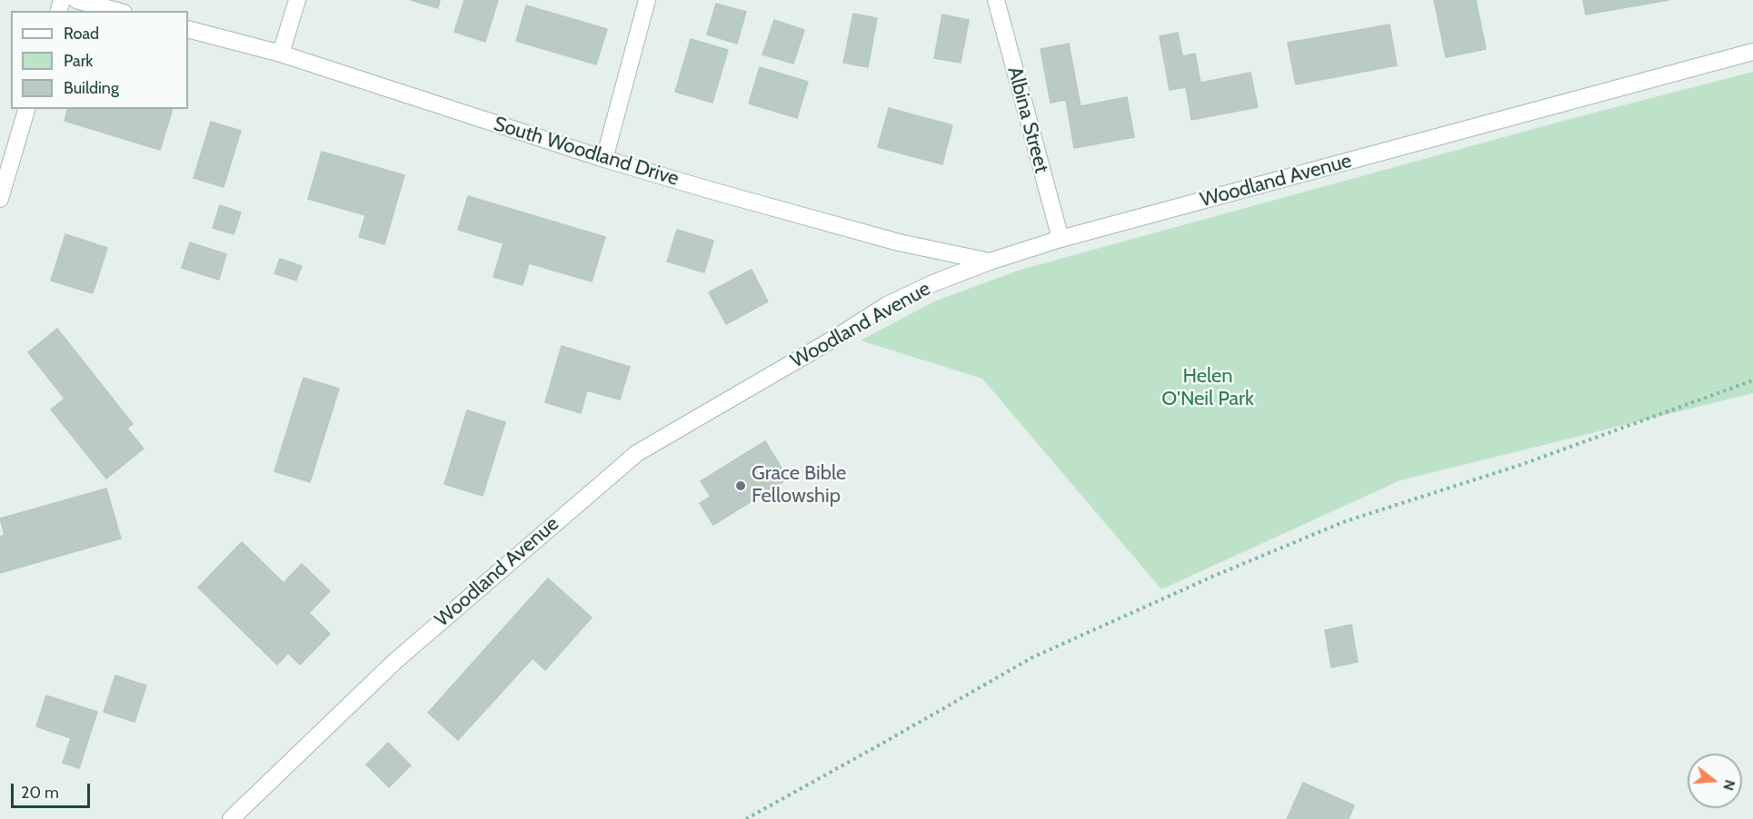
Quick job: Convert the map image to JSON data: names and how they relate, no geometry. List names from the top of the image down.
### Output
{
  "streets": {
    "street": ["Albina Street", "South Woodland Drive", "Woodland Avenue"]
  },
  "crossings": [
    ["Albina Street", "Woodland Avenue"],
    ["South Woodland Drive", "Woodland Avenue"]
  ],
  "parks": ["Helen O'Neil Park"],
  "places": ["Grace Bible Fellowship"],
  "legend": ["Road", "Park", "Building"],
  "scale_bar": "20 m",
  "north": "right"
}
